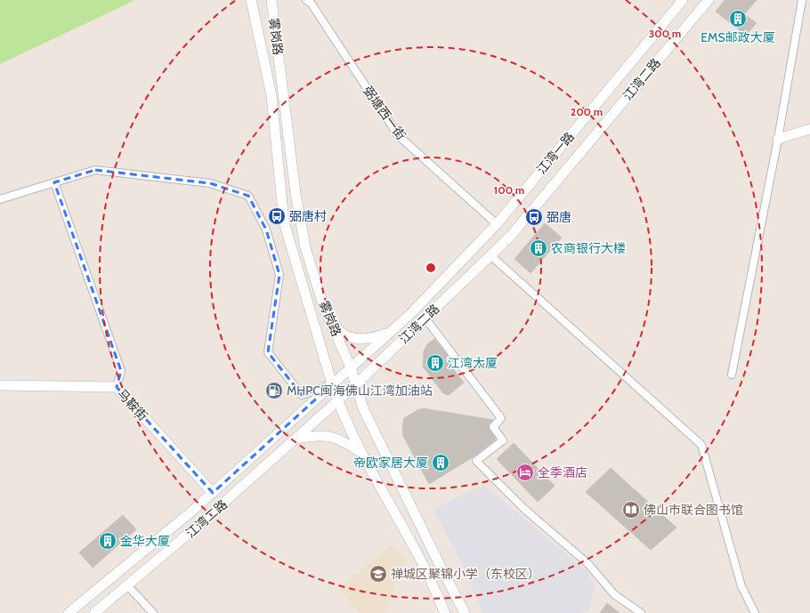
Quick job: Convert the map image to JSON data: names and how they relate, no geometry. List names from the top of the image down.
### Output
{
  "streets": {
    "main road": [
      "雾岗路",
      "江湾二路",
      "江湾一路",
      "马鞍街"
    ],
    "street": ["弼塘西一街"]
  },
  "crossings": [
    ["雾岗路", "江湾二路"],
    ["江湾二路", "弼塘西一街"],
    ["江湾二路", "江湾一路"],
    ["江湾二路", "马鞍街"],
    ["弼塘西一街", "江湾一路"]
  ],
  "places": {
    "building": [
      "EMS邮政大厦",
      "农商银行大楼",
      "江湾大厦",
      "帝欧家居大厦",
      "金华大厦"
    ],
    "bus stop": ["弼唐村", "弼唐"],
    "fuel station": ["MHPC闽海佛山江湾加油站"],
    "hotel": ["全季酒店"],
    "library": ["佛山市联合图书馆"],
    "school or university": ["禅城区聚锦小学（东校区）"]
  },
  "rings": ["300 m", "200 m", "100 m"]
}
